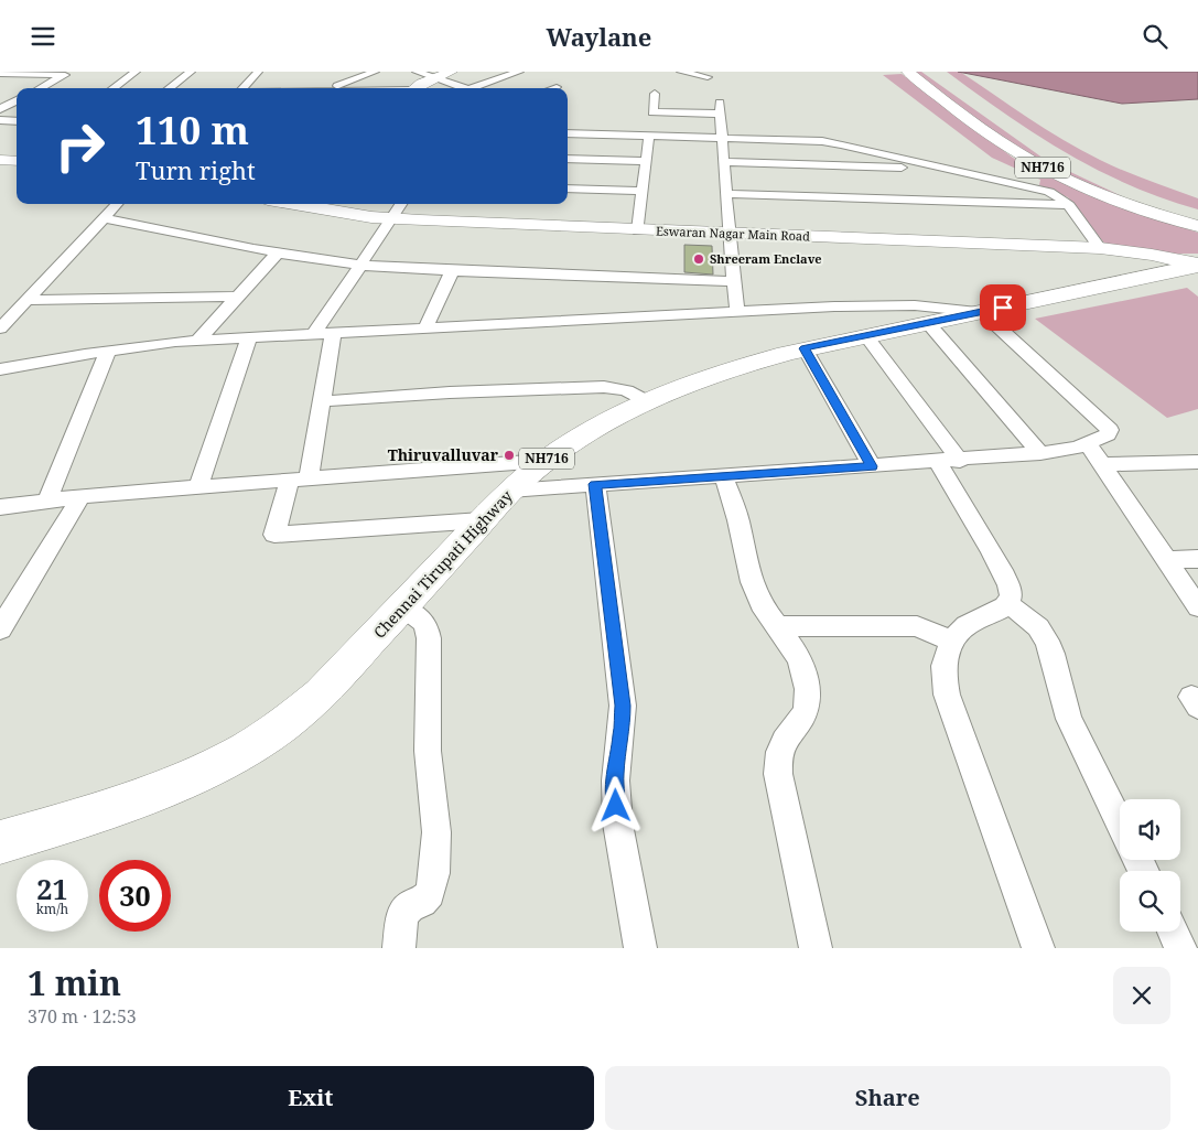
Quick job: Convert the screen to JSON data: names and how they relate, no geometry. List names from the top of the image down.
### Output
{
  "streets": {
    "main road": ["NH716", "Eswaran Nagar Main Road", "Chennai Tirupati Highway"]
  },
  "crossings": [
    ["Eswaran Nagar Main Road", "Chennai Tirupati Highway"]
  ],
  "places": ["Shreeram Enclave", "Thiruvalluvar"],
  "page": {
    "header": "Waylane",
    "turn": ["110 m", "Turn right"],
    "speed": "21 km/h",
    "limit": "30",
    "heading": ["1 min", "370 m · 12:53"],
    "buttons": ["Exit", "Share"]
  }
}
